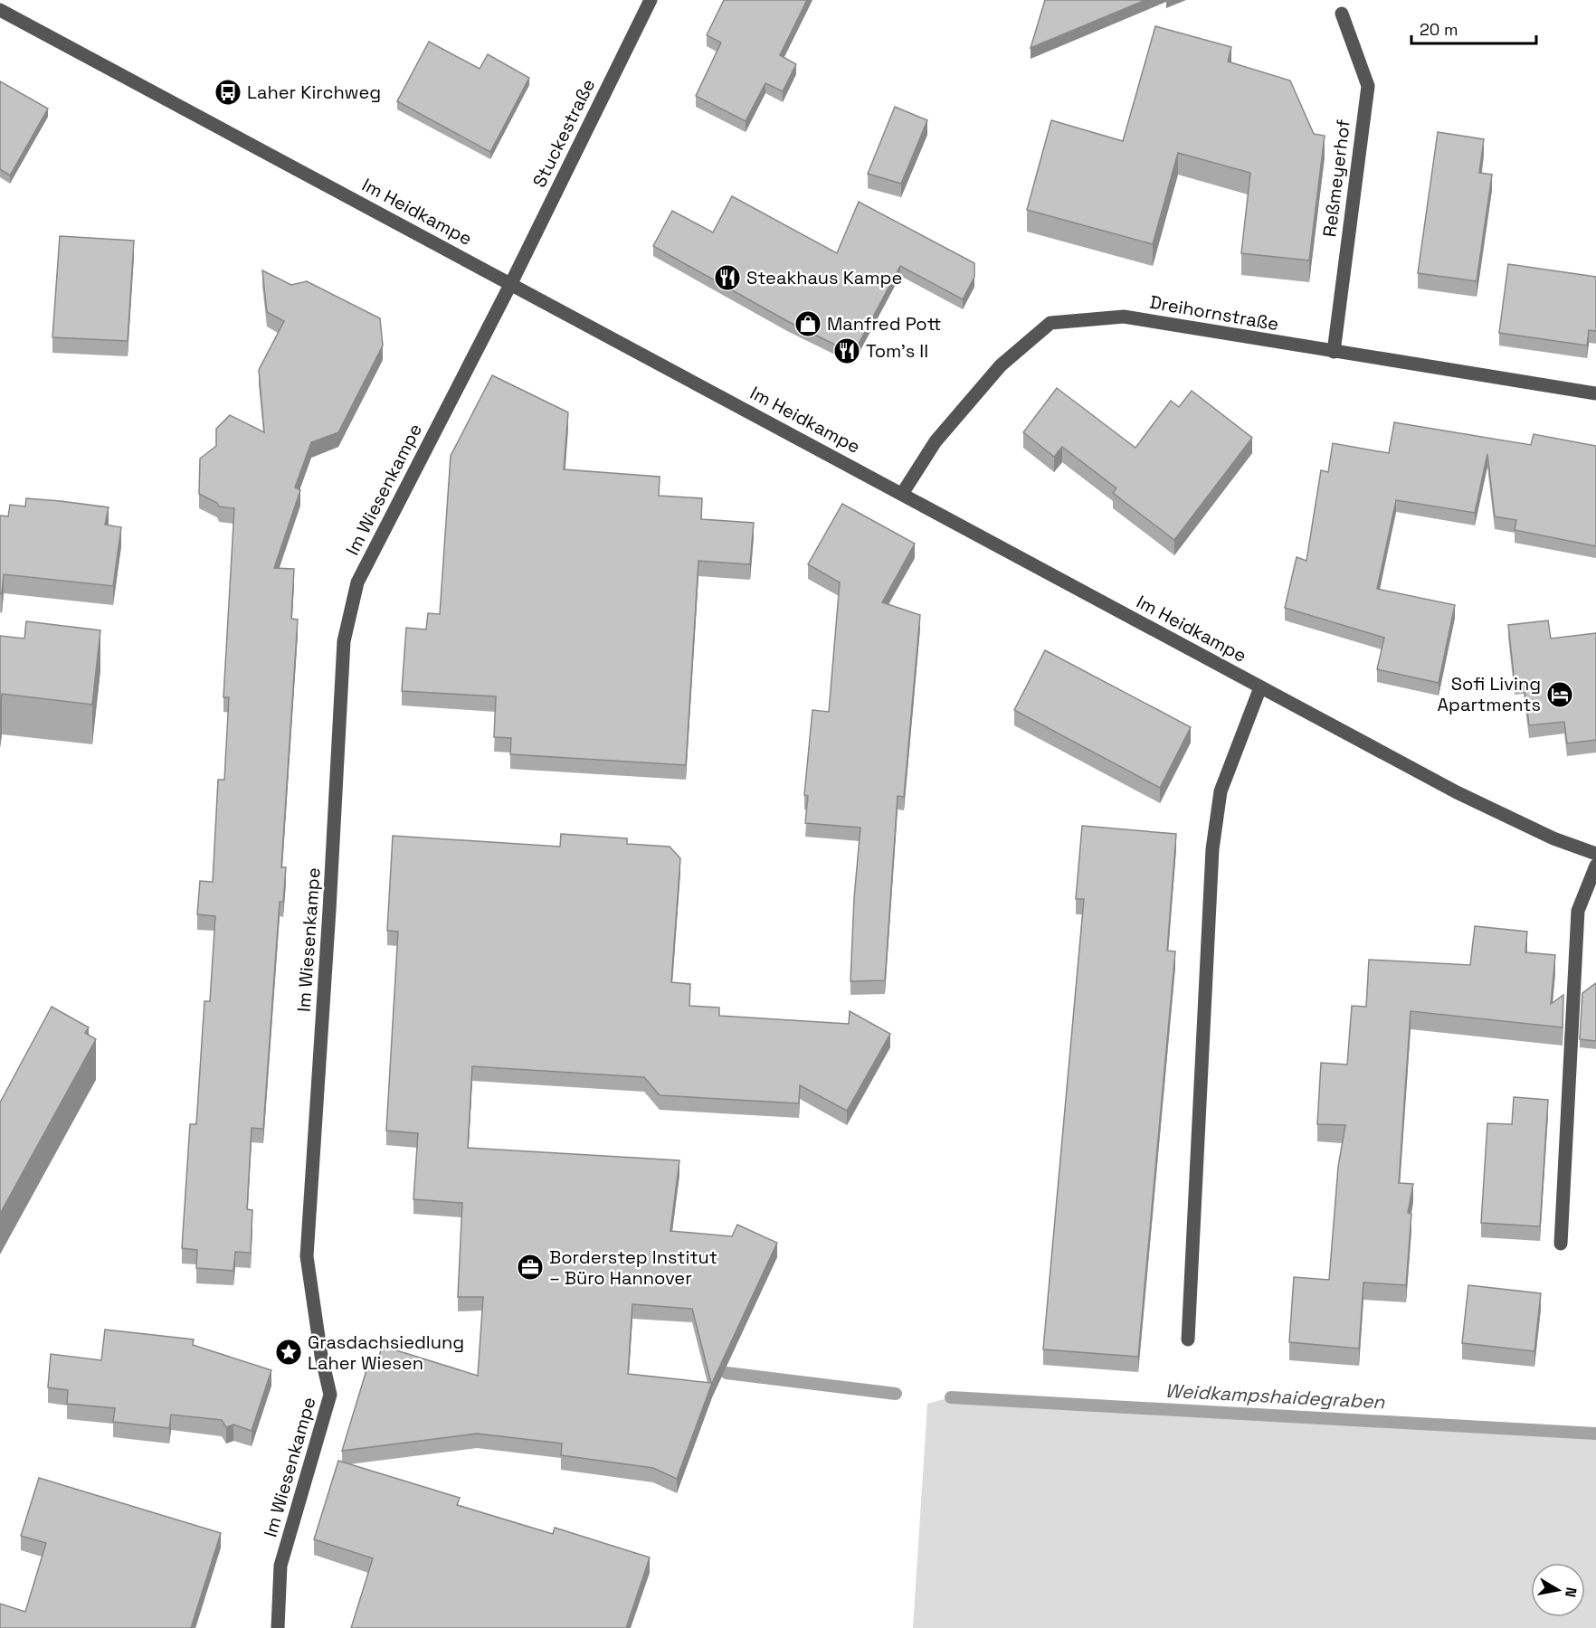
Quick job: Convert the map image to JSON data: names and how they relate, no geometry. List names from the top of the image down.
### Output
{
  "streets": {
    "street": [
      "Stuckestraße",
      "Reßmeyerhof",
      "Im Heidkampe",
      "Dreihornstraße",
      "Im Wiesenkampe"
    ]
  },
  "crossings": [
    ["Stuckestraße", "Im Heidkampe"],
    ["Stuckestraße", "Im Wiesenkampe"],
    ["Reßmeyerhof", "Dreihornstraße"],
    ["Im Heidkampe", "Dreihornstraße"],
    ["Im Heidkampe", "Im Wiesenkampe"]
  ],
  "water": ["Weidkampshaidegraben"],
  "places": {
    "bus stop": ["Laher Kirchweg"],
    "restaurant": ["Steakhaus Kampe", "Tom's II"],
    "shop": ["Manfred Pott"],
    "hotel": ["Sofi Living Apartments"],
    "office": ["Borderstep Institut – Büro Hannover"],
    "place": ["Grasdachsiedlung Laher Wiesen"]
  },
  "scale_bar": "20 m",
  "north": "right"
}
